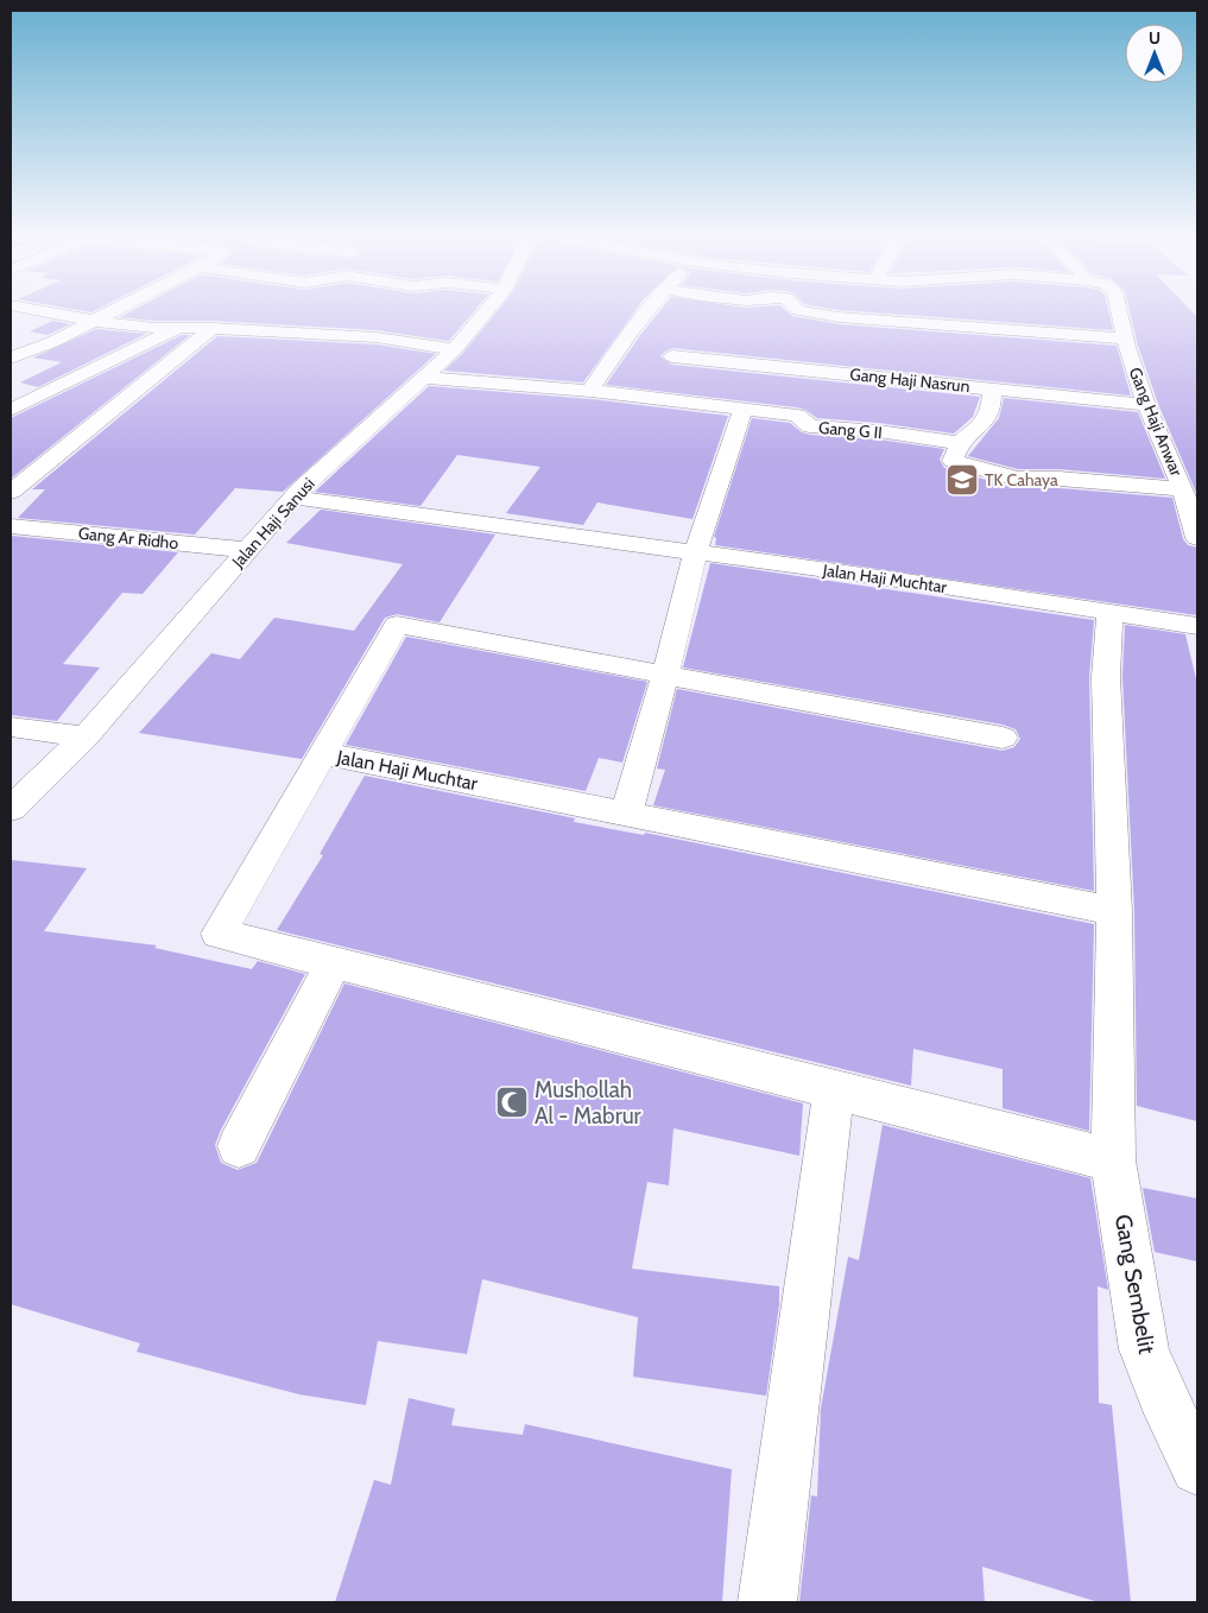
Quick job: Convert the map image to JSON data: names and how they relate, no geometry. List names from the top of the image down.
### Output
{
  "streets": {
    "street": [
      "Gang Haji Nasrun",
      "Gang Haji Anwar",
      "Gang G II",
      "Jalan Haji Sanusi",
      "Gang Ar Ridho",
      "Jalan Haji Muchtar",
      "Gang Sembelit"
    ]
  },
  "crossings": [
    ["Gang Haji Nasrun", "Gang Haji Anwar"],
    ["Gang G II", "Jalan Haji Sanusi"],
    ["Jalan Haji Sanusi", "Gang Ar Ridho"],
    ["Jalan Haji Sanusi", "Jalan Haji Muchtar"],
    ["Jalan Haji Muchtar", "Gang Sembelit"]
  ],
  "places": {
    "school or university": ["TK Cahaya"],
    "mosque": ["Mushollah Al - Mabrur"]
  },
  "north": "top"
}
